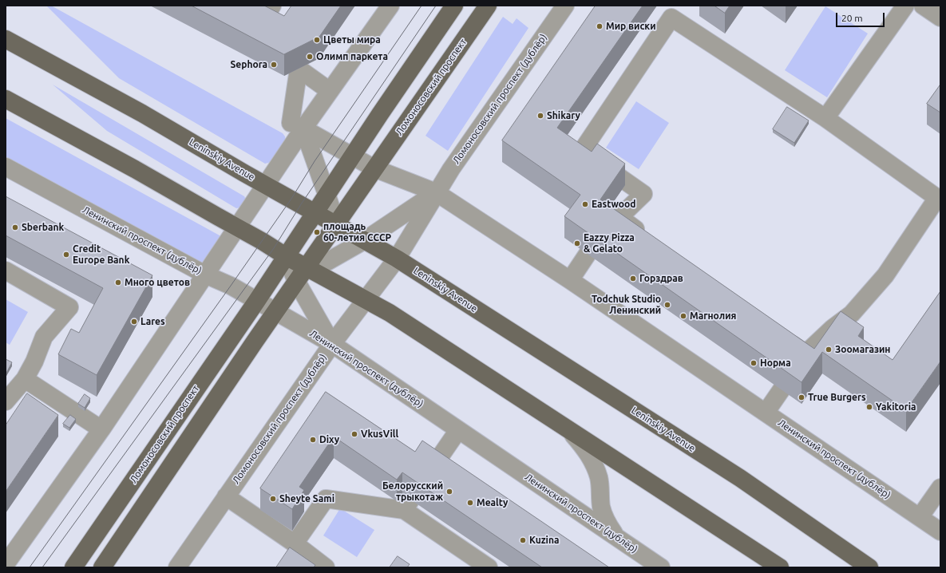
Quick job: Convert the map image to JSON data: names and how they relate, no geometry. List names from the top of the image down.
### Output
{
  "streets": {
    "main road": ["Ломоносовский проспект", "Leninskiy Avenue"],
    "street": ["Ломоносовский проспект (дублёр)", "Ленинский проспект (дублёр)"]
  },
  "crossings": [
    ["Ломоносовский проспект", "Ленинский проспект (дублёр)"],
    ["Ломоносовский проспект (дублёр)", "Leninskiy Avenue"],
    ["Ломоносовский проспект (дублёр)", "Ленинский проспект (дублёр)"]
  ],
  "places": [
    "Мир виски",
    "Цветы мира",
    "Олимп паркета",
    "Sephora",
    "Shikary",
    "Eastwood",
    "Sberbank",
    "площадь 60-летия СССР",
    "Eazzy Pizza & Gelato",
    "Credit Europe Bank",
    "Горздрав",
    "Много цветов",
    "Todchuk Studio Ленинский",
    "Магнолия",
    "Lares",
    "Зоомагазин",
    "Норма",
    "True Burgers",
    "Yakitoria",
    "VkusVill",
    "Dixy",
    "Белорусский трыкотаж",
    "Sheyte Sami",
    "Mealty",
    "Kuzina"
  ],
  "scale_bar": "20 m"
}
